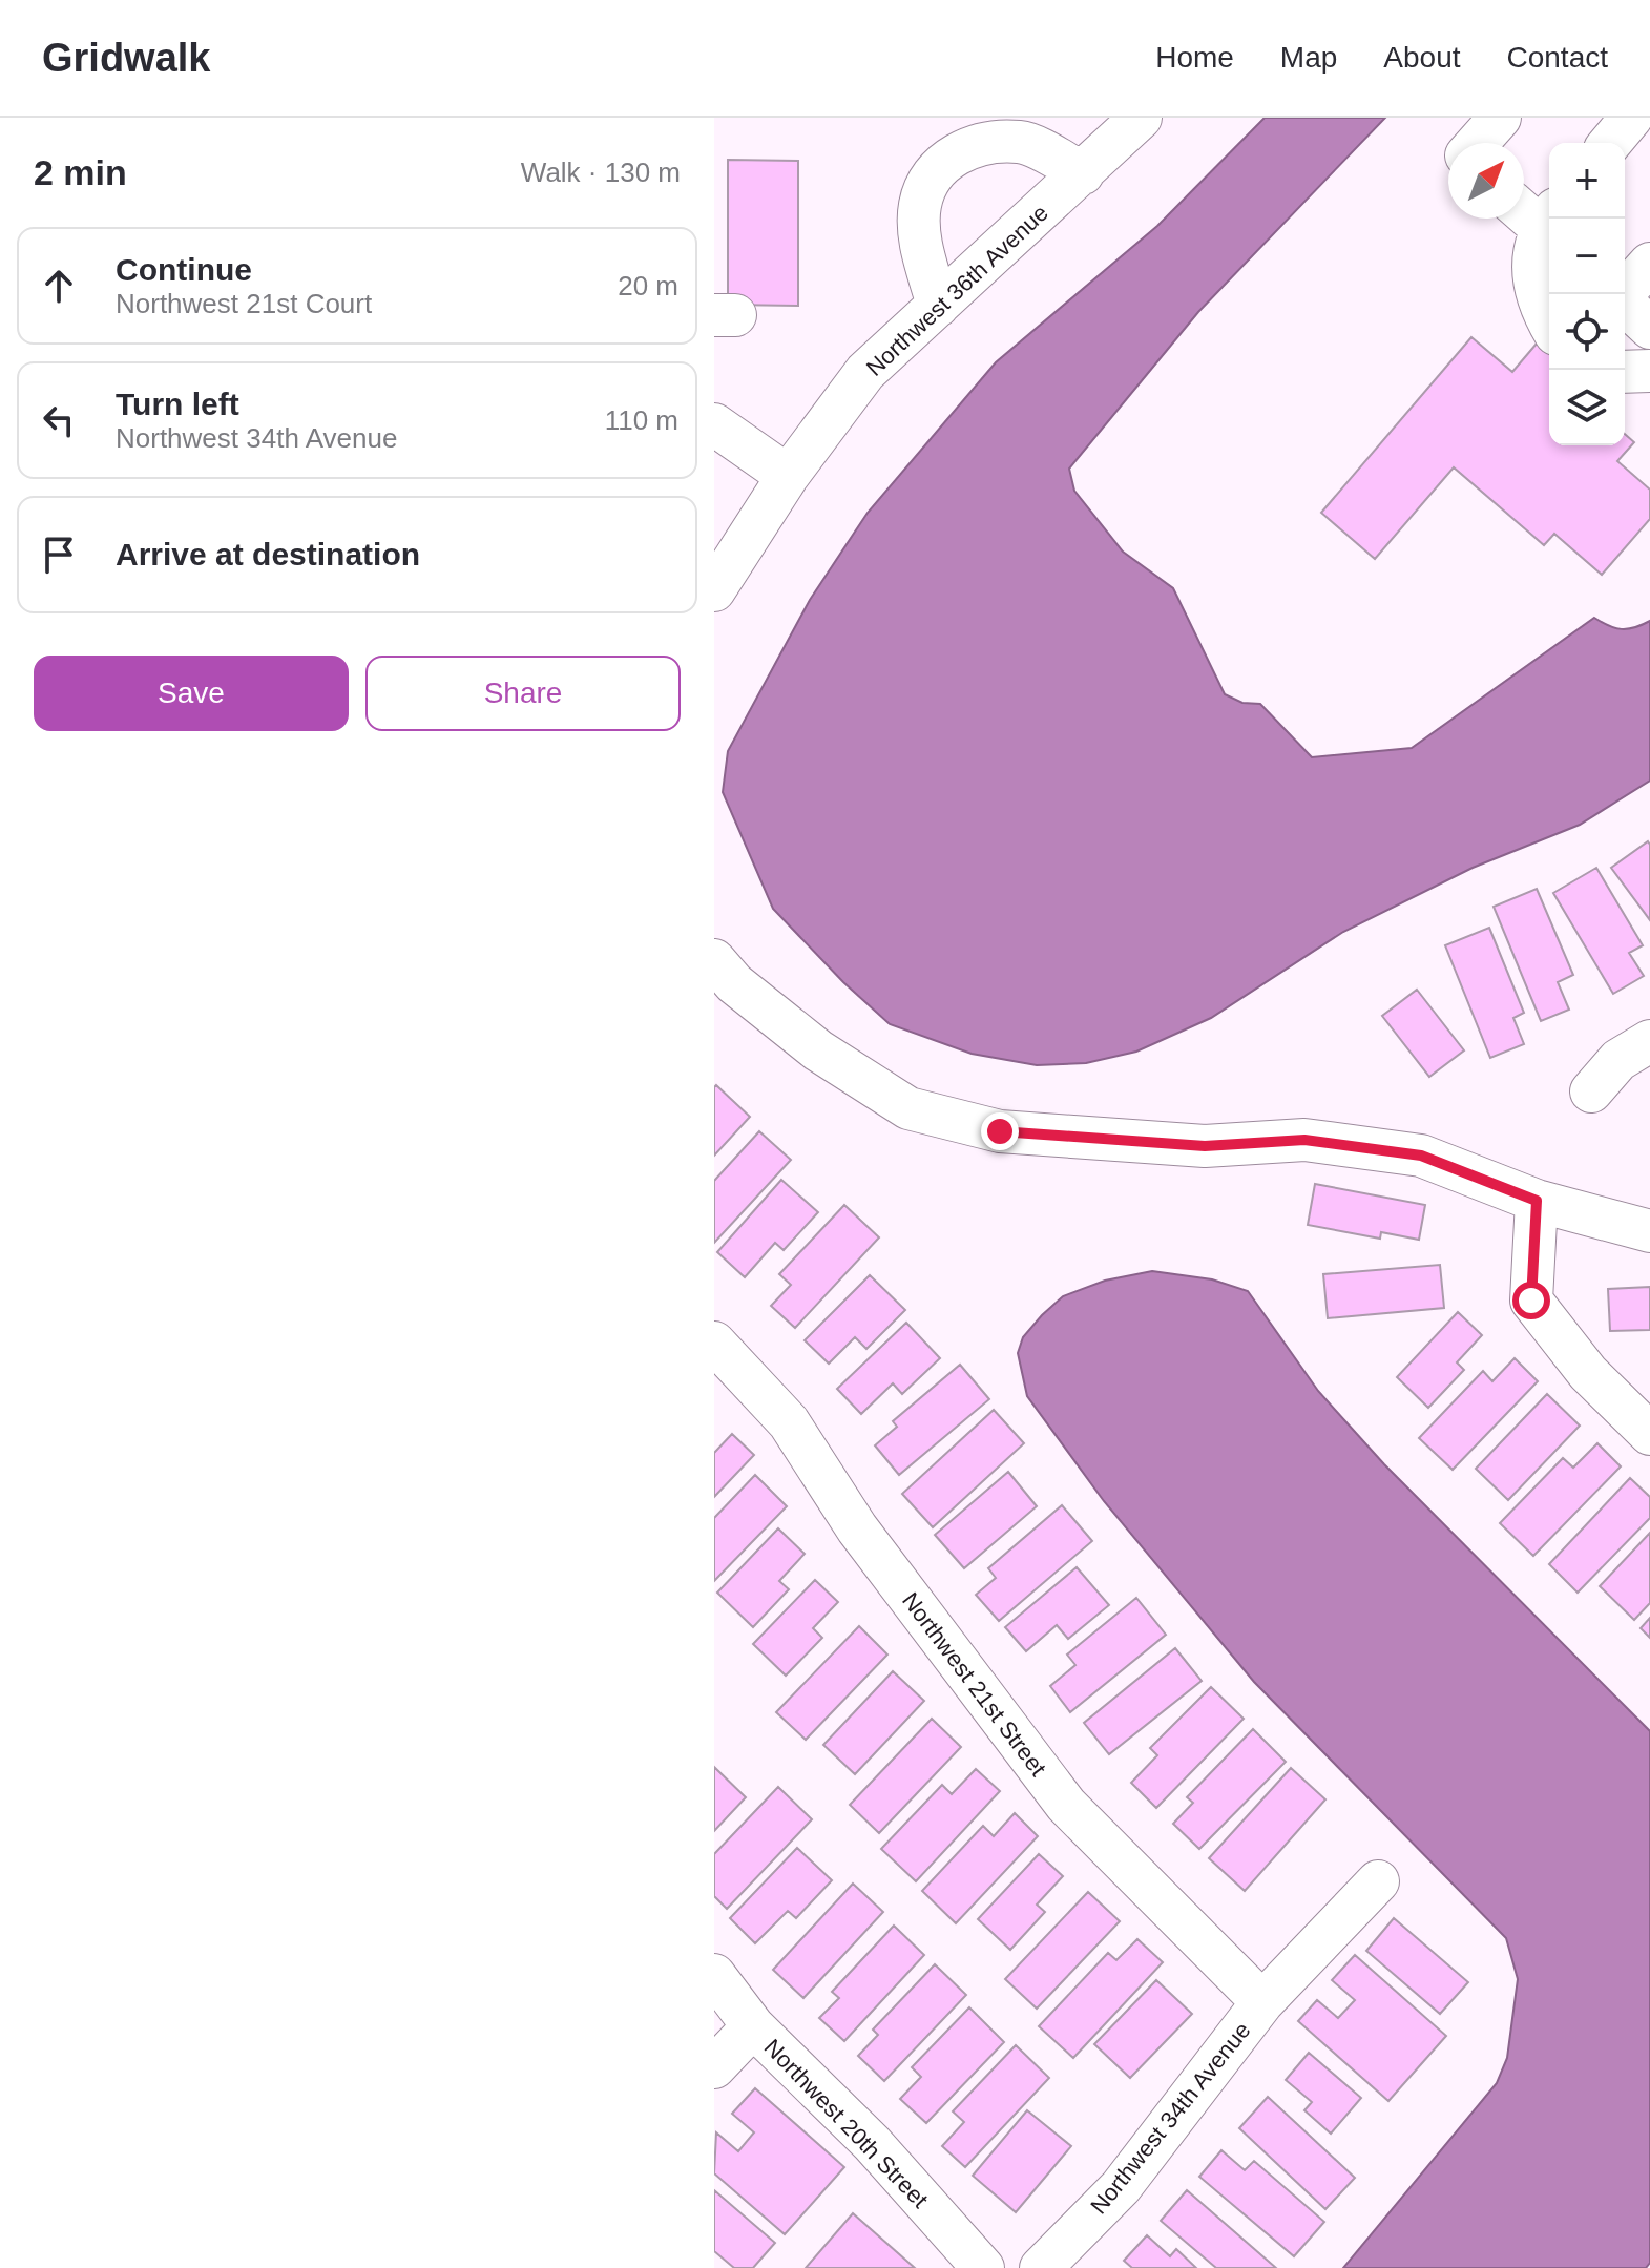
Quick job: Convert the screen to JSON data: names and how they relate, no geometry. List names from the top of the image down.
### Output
{
  "streets": {
    "street": [
      "Northwest 36th Avenue",
      "Northwest 21st Street",
      "Northwest 34th Avenue",
      "Northwest 20th Street"
    ]
  },
  "crossings": [
    ["Northwest 21st Street", "Northwest 34th Avenue"]
  ],
  "north": "top right",
  "page": {
    "header": "Gridwalk",
    "nav": [
      "Home",
      "Map",
      "About",
      "Contact"
    ],
    "heading": ["2 min", "Walk · 130 m"],
    "map_buttons": ["+", "−"],
    "list": [
      ["Continue", "Northwest 21st Court", "20 m"],
      ["Turn left", "Northwest 34th Avenue", "110 m"],
      "Arrive at destination"
    ],
    "buttons": ["Save", "Share"]
  }
}
